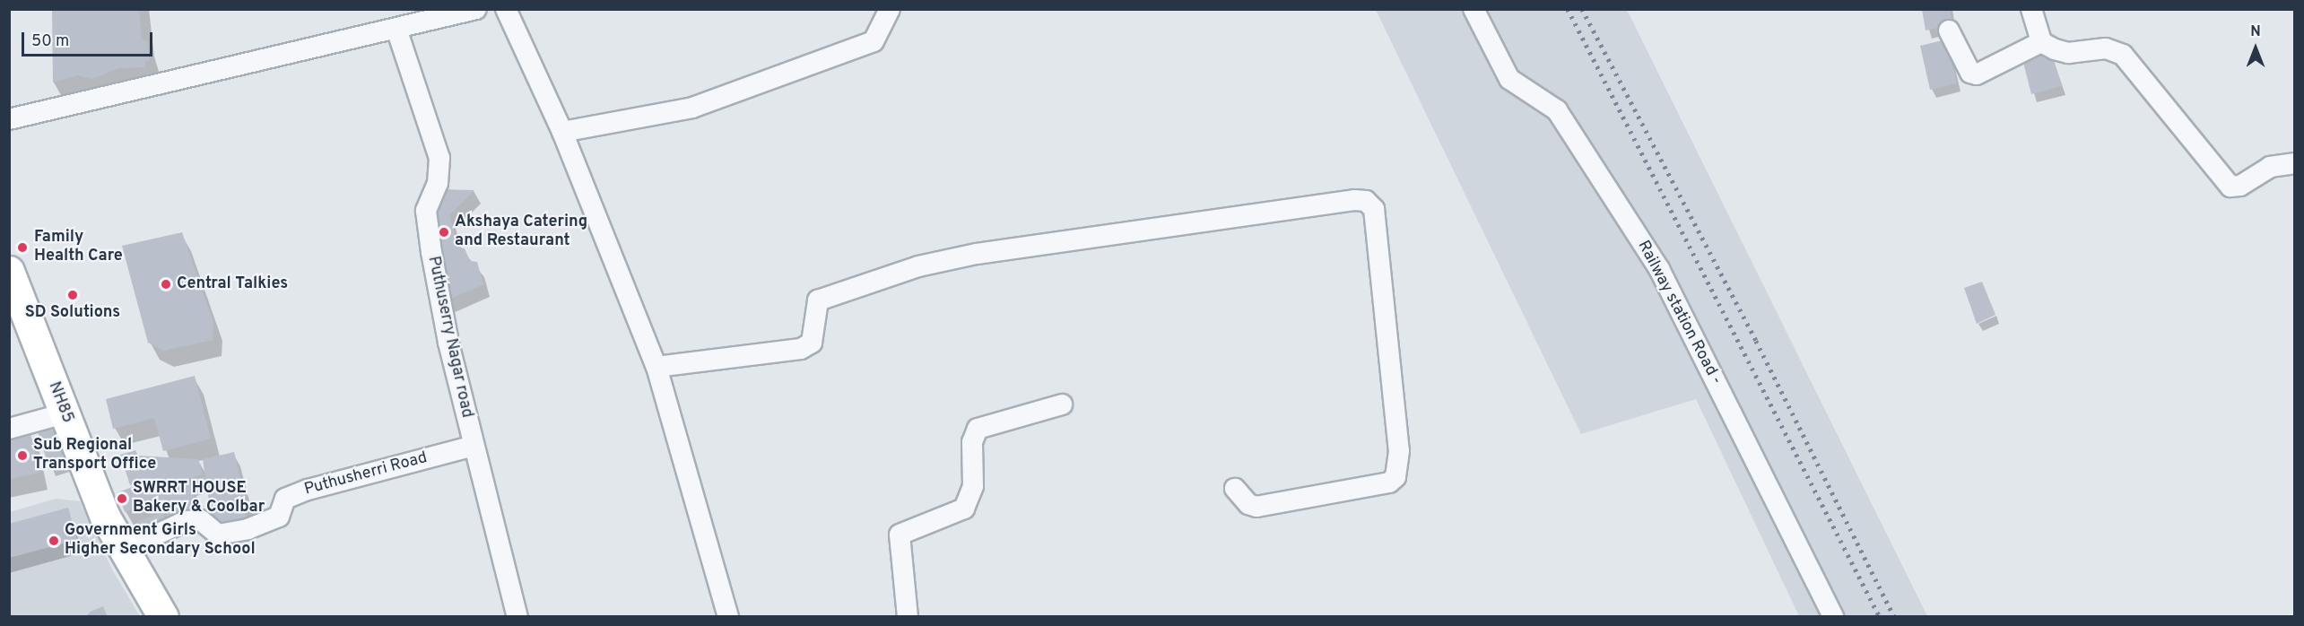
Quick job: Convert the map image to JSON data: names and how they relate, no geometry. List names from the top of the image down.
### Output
{
  "streets": {
    "main road": ["NH85"],
    "street": ["Railway station Road -", "Puthuserry Nagar road", "Puthusherri Road"]
  },
  "crossings": [
    ["Puthuserry Nagar road", "Puthusherri Road"],
    ["NH85", "Puthusherri Road"]
  ],
  "places": [
    "Akshaya Catering and Restaurant",
    "Family Health Care",
    "Central Talkies",
    "SD Solutions",
    "Sub Regional Transport Office",
    "SWRRT HOUSE Bakery & Coolbar",
    "Government Girls Higher Secondary School"
  ],
  "scale_bar": "50 m",
  "north": "top"
}
